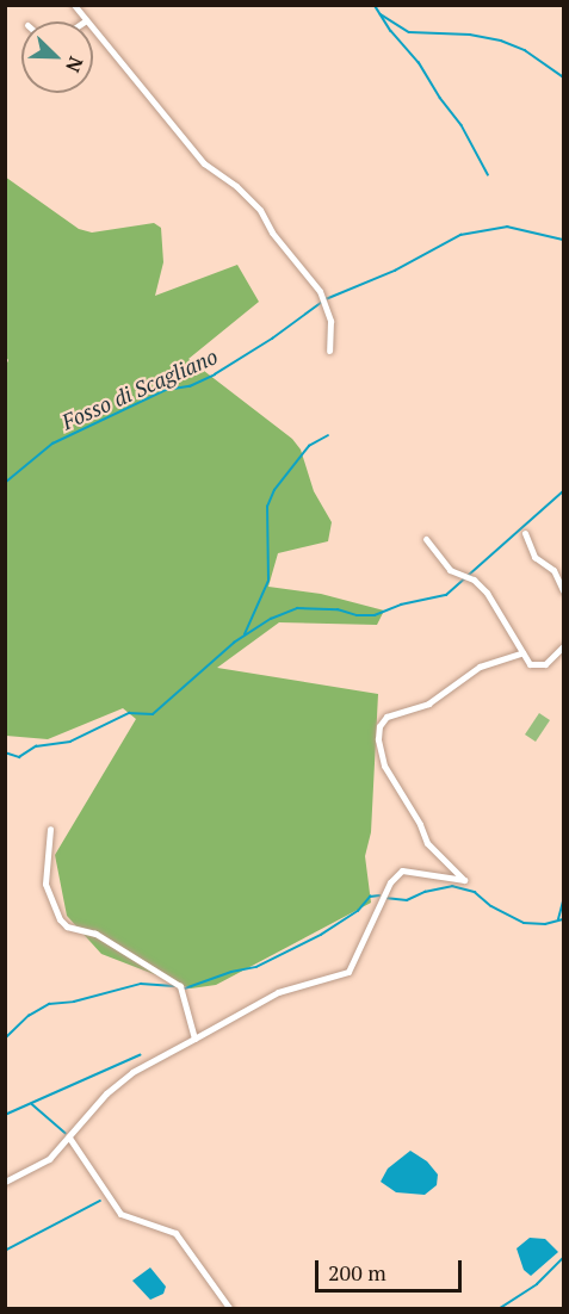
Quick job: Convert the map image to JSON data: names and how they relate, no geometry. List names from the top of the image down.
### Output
{
  "water": ["Fosso di Scagliano"],
  "scale_bar": "200 m",
  "north": "bottom right"
}
